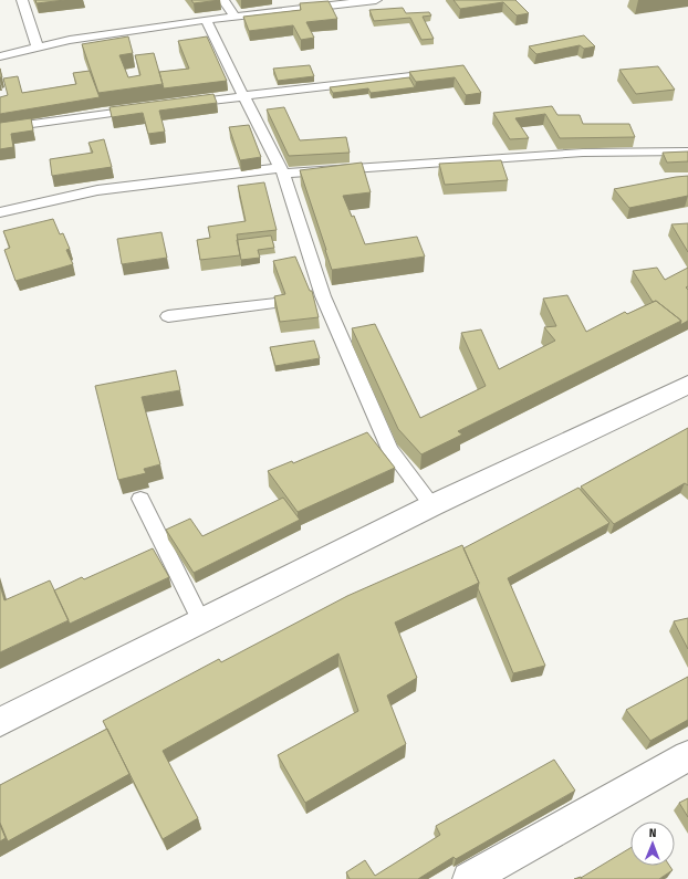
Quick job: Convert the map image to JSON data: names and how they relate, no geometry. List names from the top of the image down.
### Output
{
  "north": "top"
}
